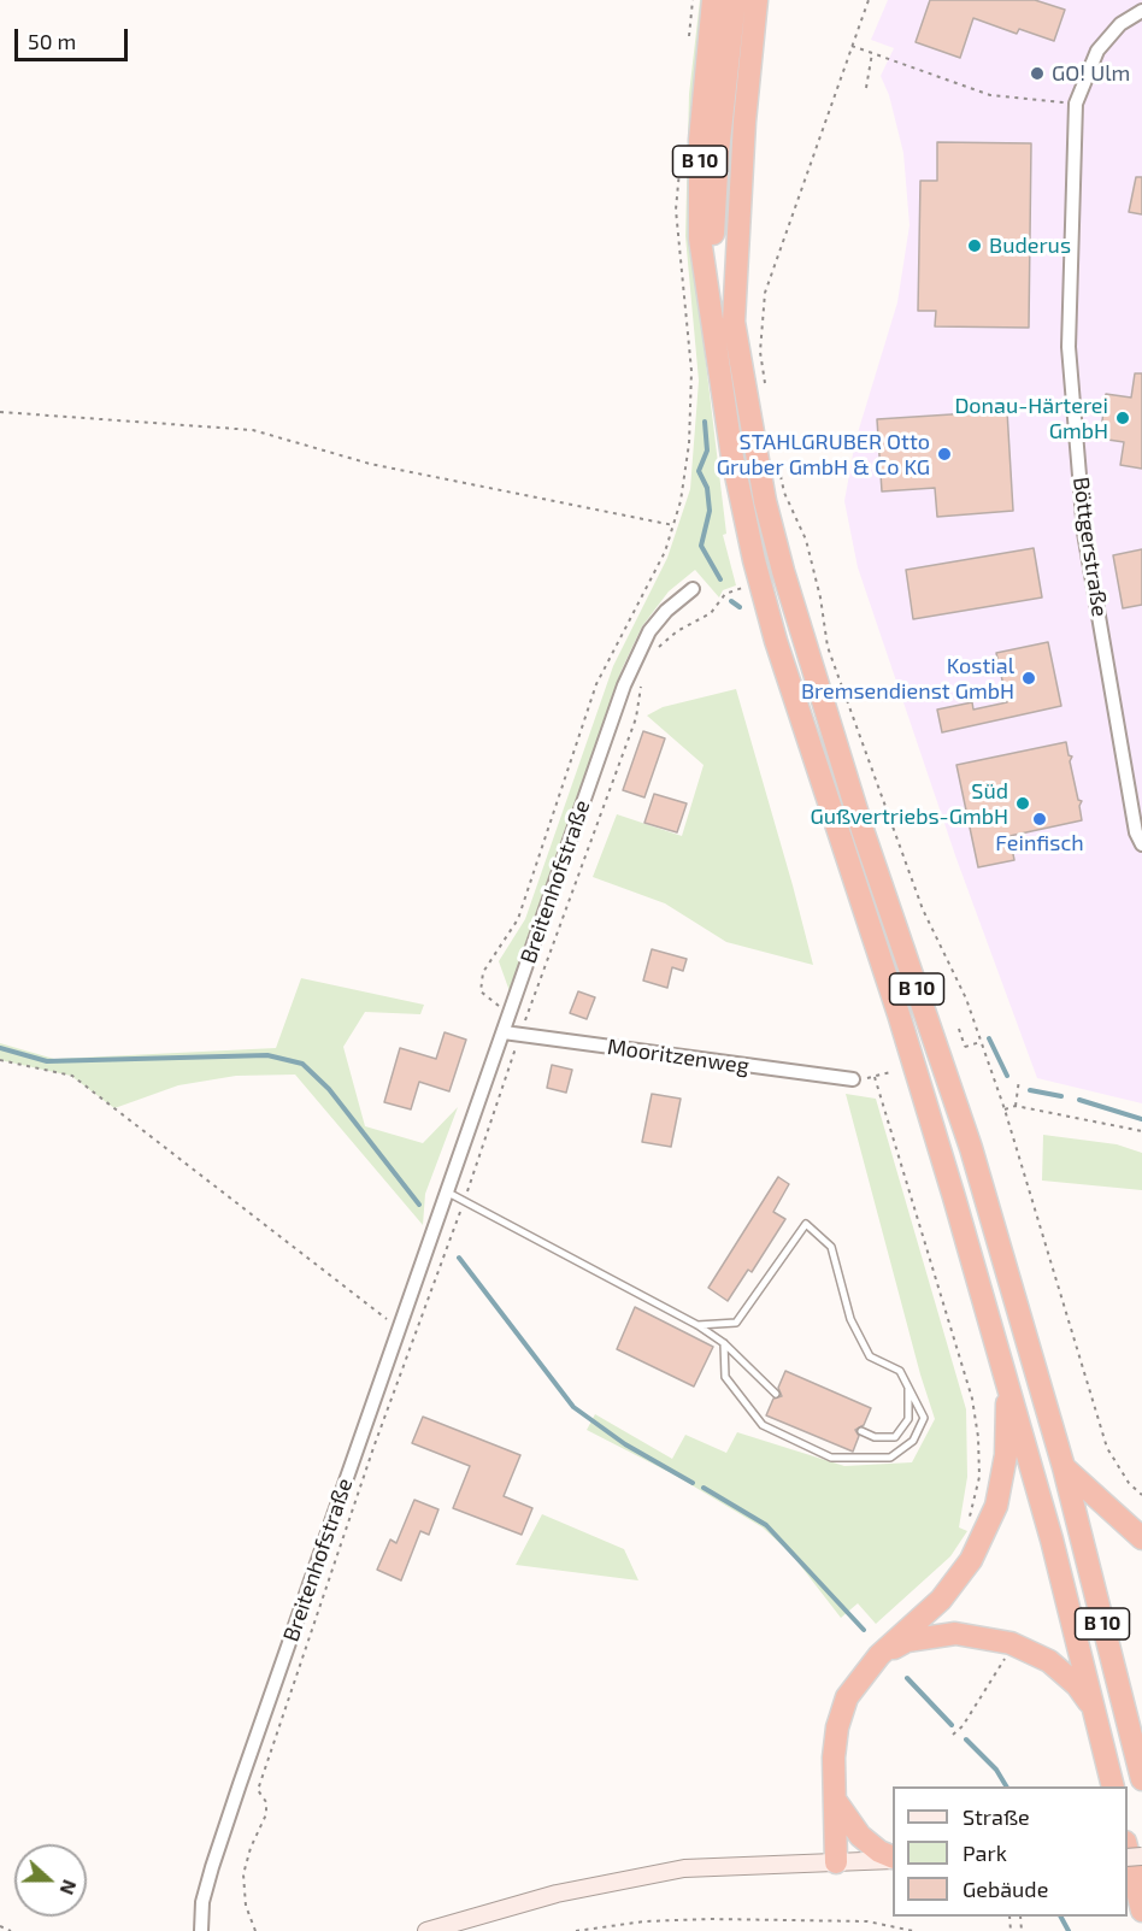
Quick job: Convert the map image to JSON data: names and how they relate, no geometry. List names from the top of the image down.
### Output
{
  "streets": {
    "highway": ["B 10"],
    "street": ["Böttgerstraße", "Breitenhofstraße", "Mooritzenweg"]
  },
  "crossings": [
    ["Breitenhofstraße", "Mooritzenweg"]
  ],
  "places": [
    "GO! Ulm",
    "Buderus",
    "Donau-Härterei GmbH",
    "STAHLGRUBER Otto Gruber GmbH & Co KG",
    "Kostial Bremsendienst GmbH",
    "Süd Gußvertriebs-GmbH",
    "Feinfisch"
  ],
  "legend": ["Straße", "Park", "Gebäude"],
  "scale_bar": "50 m",
  "north": "right"
}
